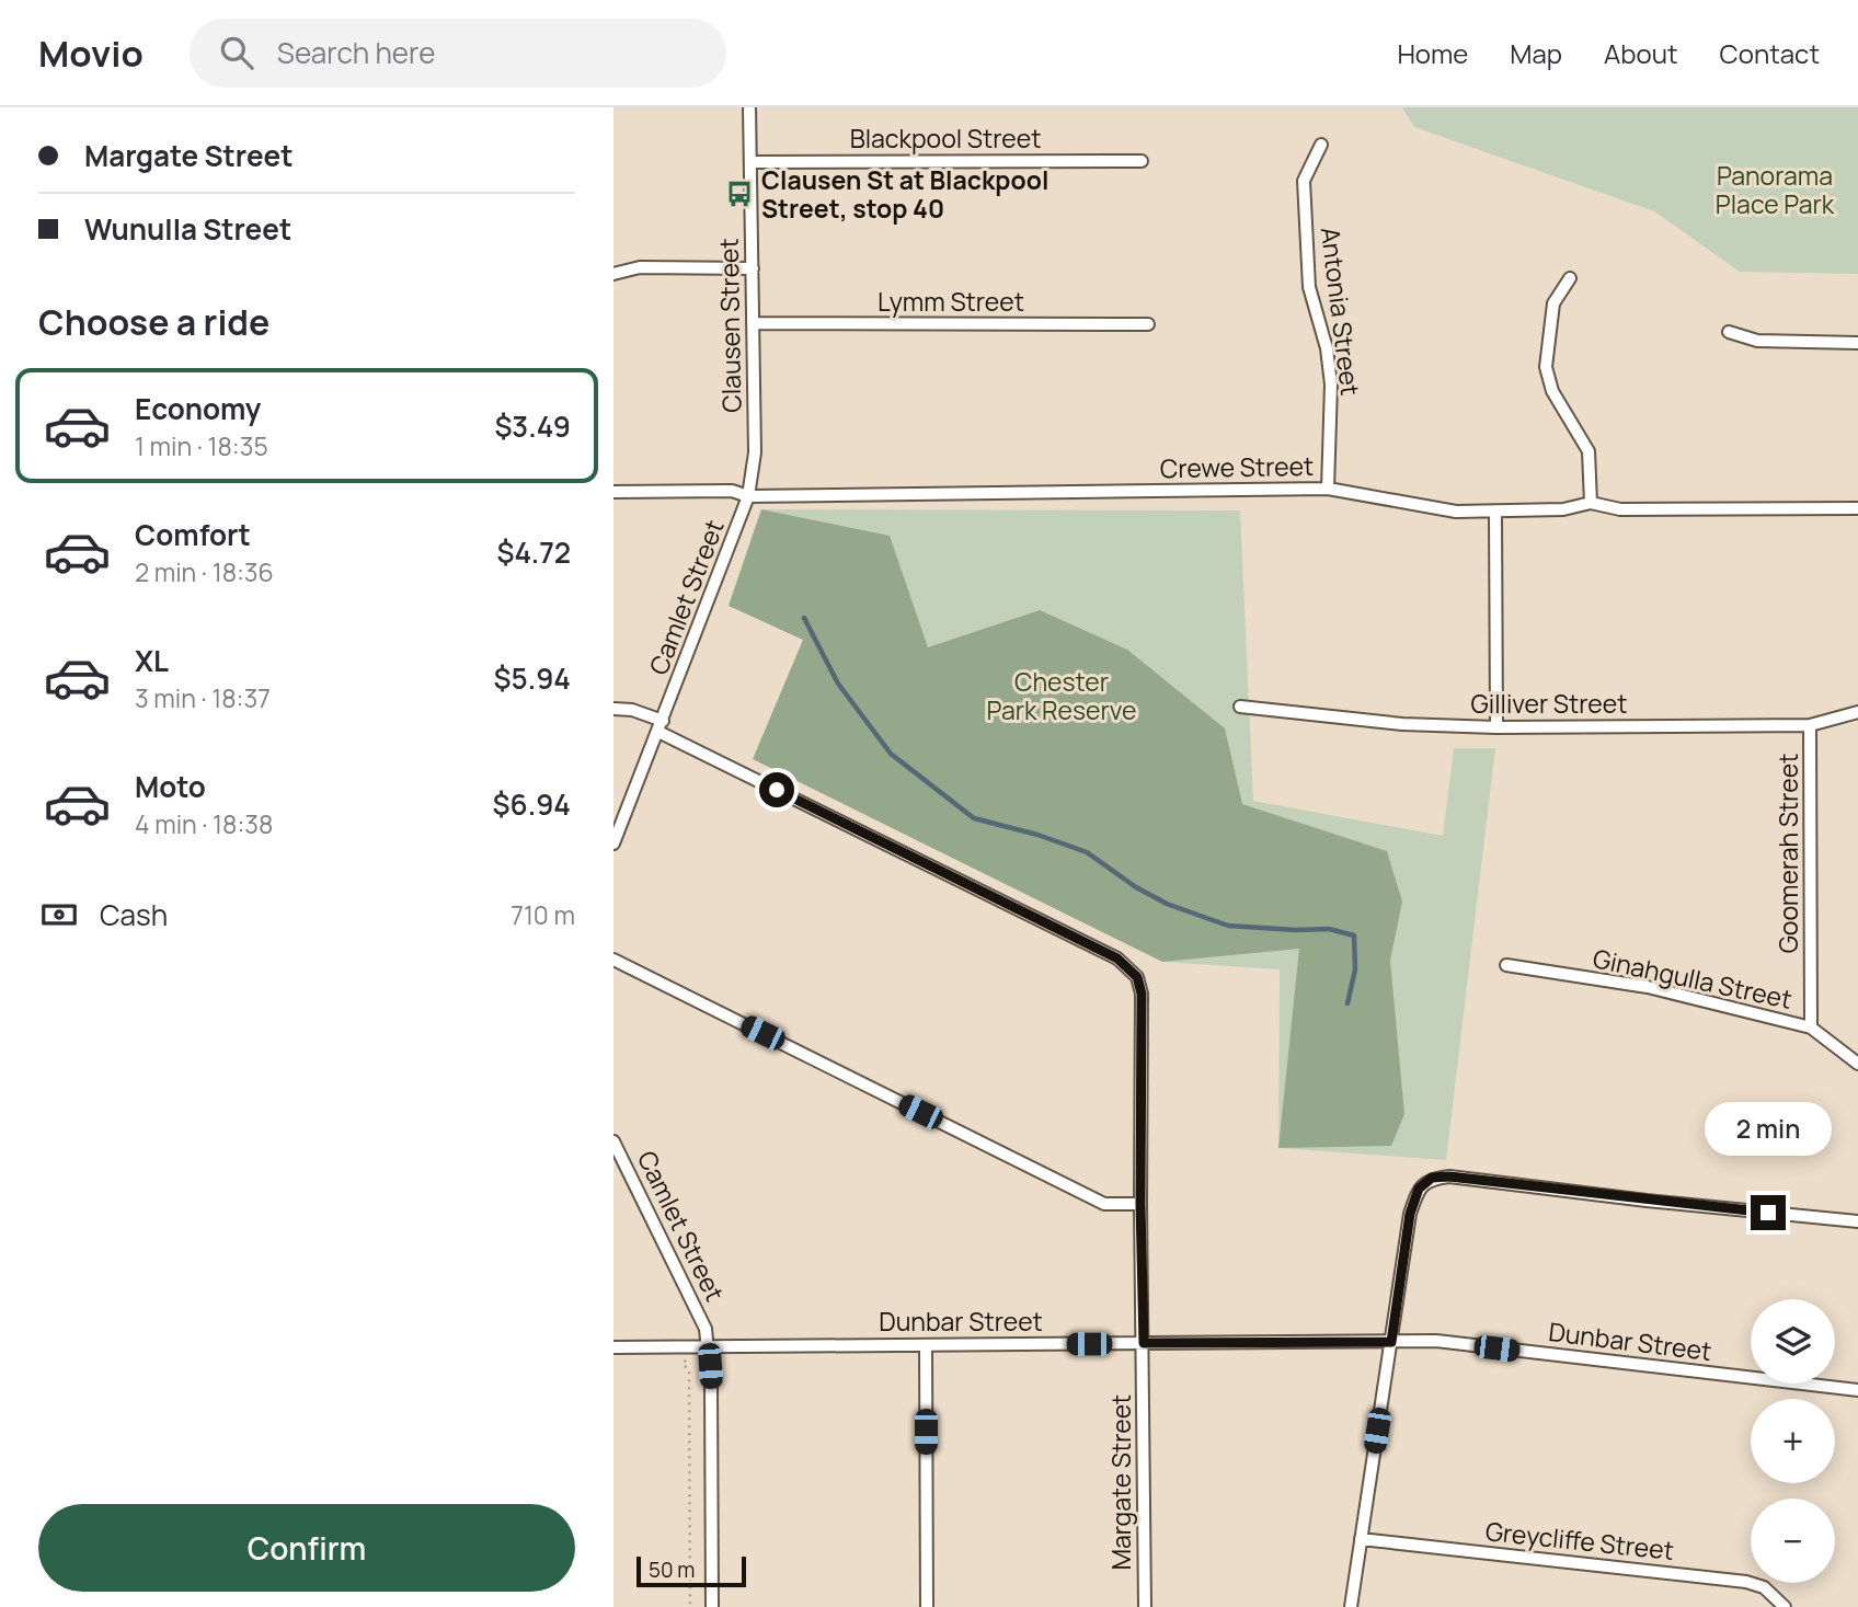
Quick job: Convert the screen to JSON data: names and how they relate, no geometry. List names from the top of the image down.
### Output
{
  "streets": {
    "street": [
      "Blackpool Street",
      "Lymm Street",
      "Antonia Street",
      "Clausen Street",
      "Crewe Street",
      "Camlet Street",
      "Gilliver Street",
      "Goomerah Street",
      "Ginahgulla Street",
      "Dunbar Street",
      "Margate Street",
      "Greycliffe Street"
    ]
  },
  "crossings": [
    ["Blackpool Street", "Clausen Street"],
    ["Lymm Street", "Clausen Street"],
    ["Antonia Street", "Crewe Street"],
    ["Clausen Street", "Crewe Street"],
    ["Clausen Street", "Camlet Street"],
    ["Crewe Street", "Camlet Street"],
    ["Camlet Street", "Dunbar Street"],
    ["Camlet Street", "Margate Street"],
    ["Gilliver Street", "Goomerah Street"],
    ["Goomerah Street", "Ginahgulla Street"],
    ["Dunbar Street", "Margate Street"]
  ],
  "parks": ["Panorama Place Park", "Chester Park Reserve"],
  "places": {
    "bus stop": ["Clausen St at Blackpool Street, stop 40"]
  },
  "scale_bar": "50 m",
  "page": {
    "header": "Movio",
    "search": "Search here",
    "nav": [
      "Home",
      "Map",
      "About",
      "Contact"
    ],
    "banner": ["Margate Street", "Wunulla Street"],
    "heading": "Choose a ride",
    "list": [
      {
        "name": "Economy",
        "note": "1 min · 18:35",
        "value": "$3.49"
      },
      {
        "name": "Comfort",
        "note": "2 min · 18:36",
        "value": "$4.72"
      },
      {
        "name": "XL",
        "note": "3 min · 18:37",
        "value": "$5.94"
      },
      {
        "name": "Moto",
        "note": "4 min · 18:38",
        "value": "$6.94"
      }
    ],
    "pay": ["Cash", "710 m"],
    "bubble": "2 min",
    "map_buttons": ["+", "−"],
    "buttons": "Confirm",
    "scale": "50 m"
  }
}
